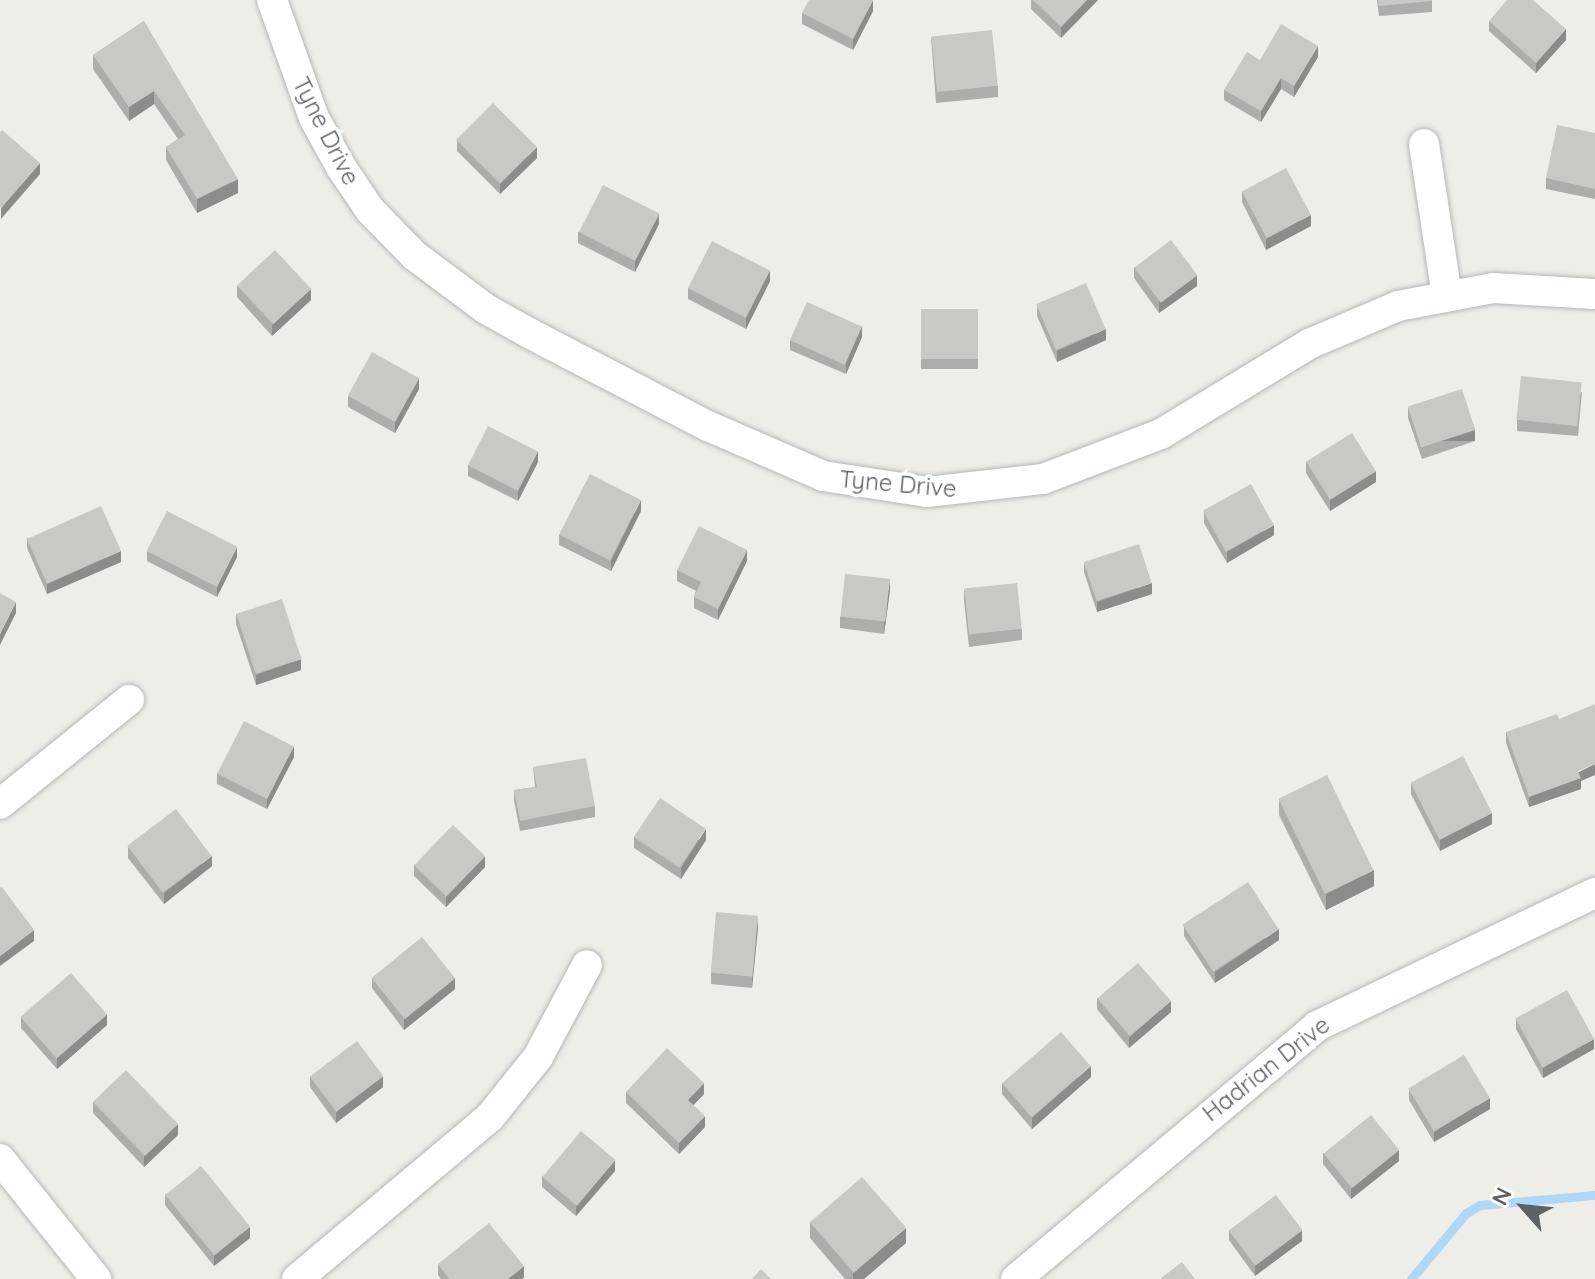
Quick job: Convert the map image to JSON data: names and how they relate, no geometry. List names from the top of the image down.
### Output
{
  "streets": {
    "street": ["Tyne Drive", "Hadrian Drive"]
  },
  "north": "top left"
}
